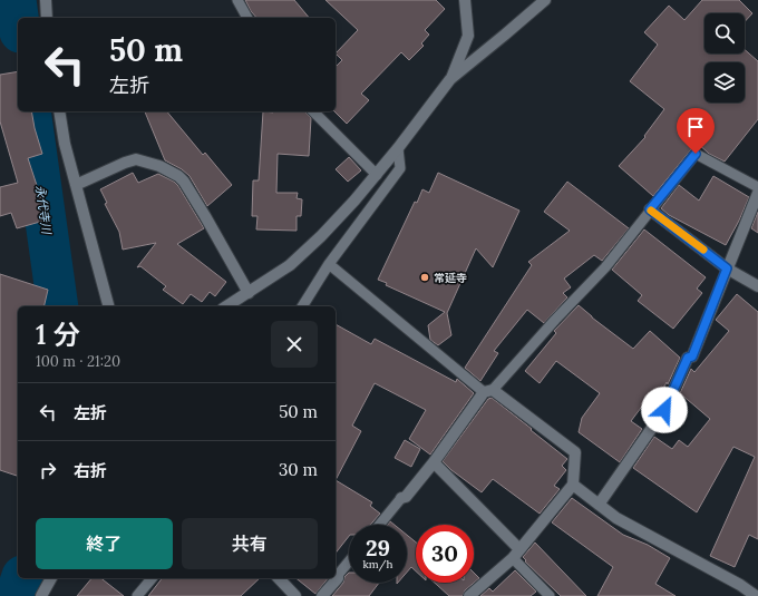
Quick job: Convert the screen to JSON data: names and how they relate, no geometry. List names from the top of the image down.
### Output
{
  "water": ["永代寺川"],
  "places": ["常延寺"],
  "page": {
    "turn": ["50 m", "左折"],
    "heading": ["1 分", "100 m · 21:20"],
    "list": [
      {
        "name": "左折",
        "value": "50 m"
      },
      {
        "name": "右折",
        "value": "30 m"
      }
    ],
    "buttons": ["終了", "共有"],
    "speed": "29 km/h",
    "limit": "30"
  }
}
